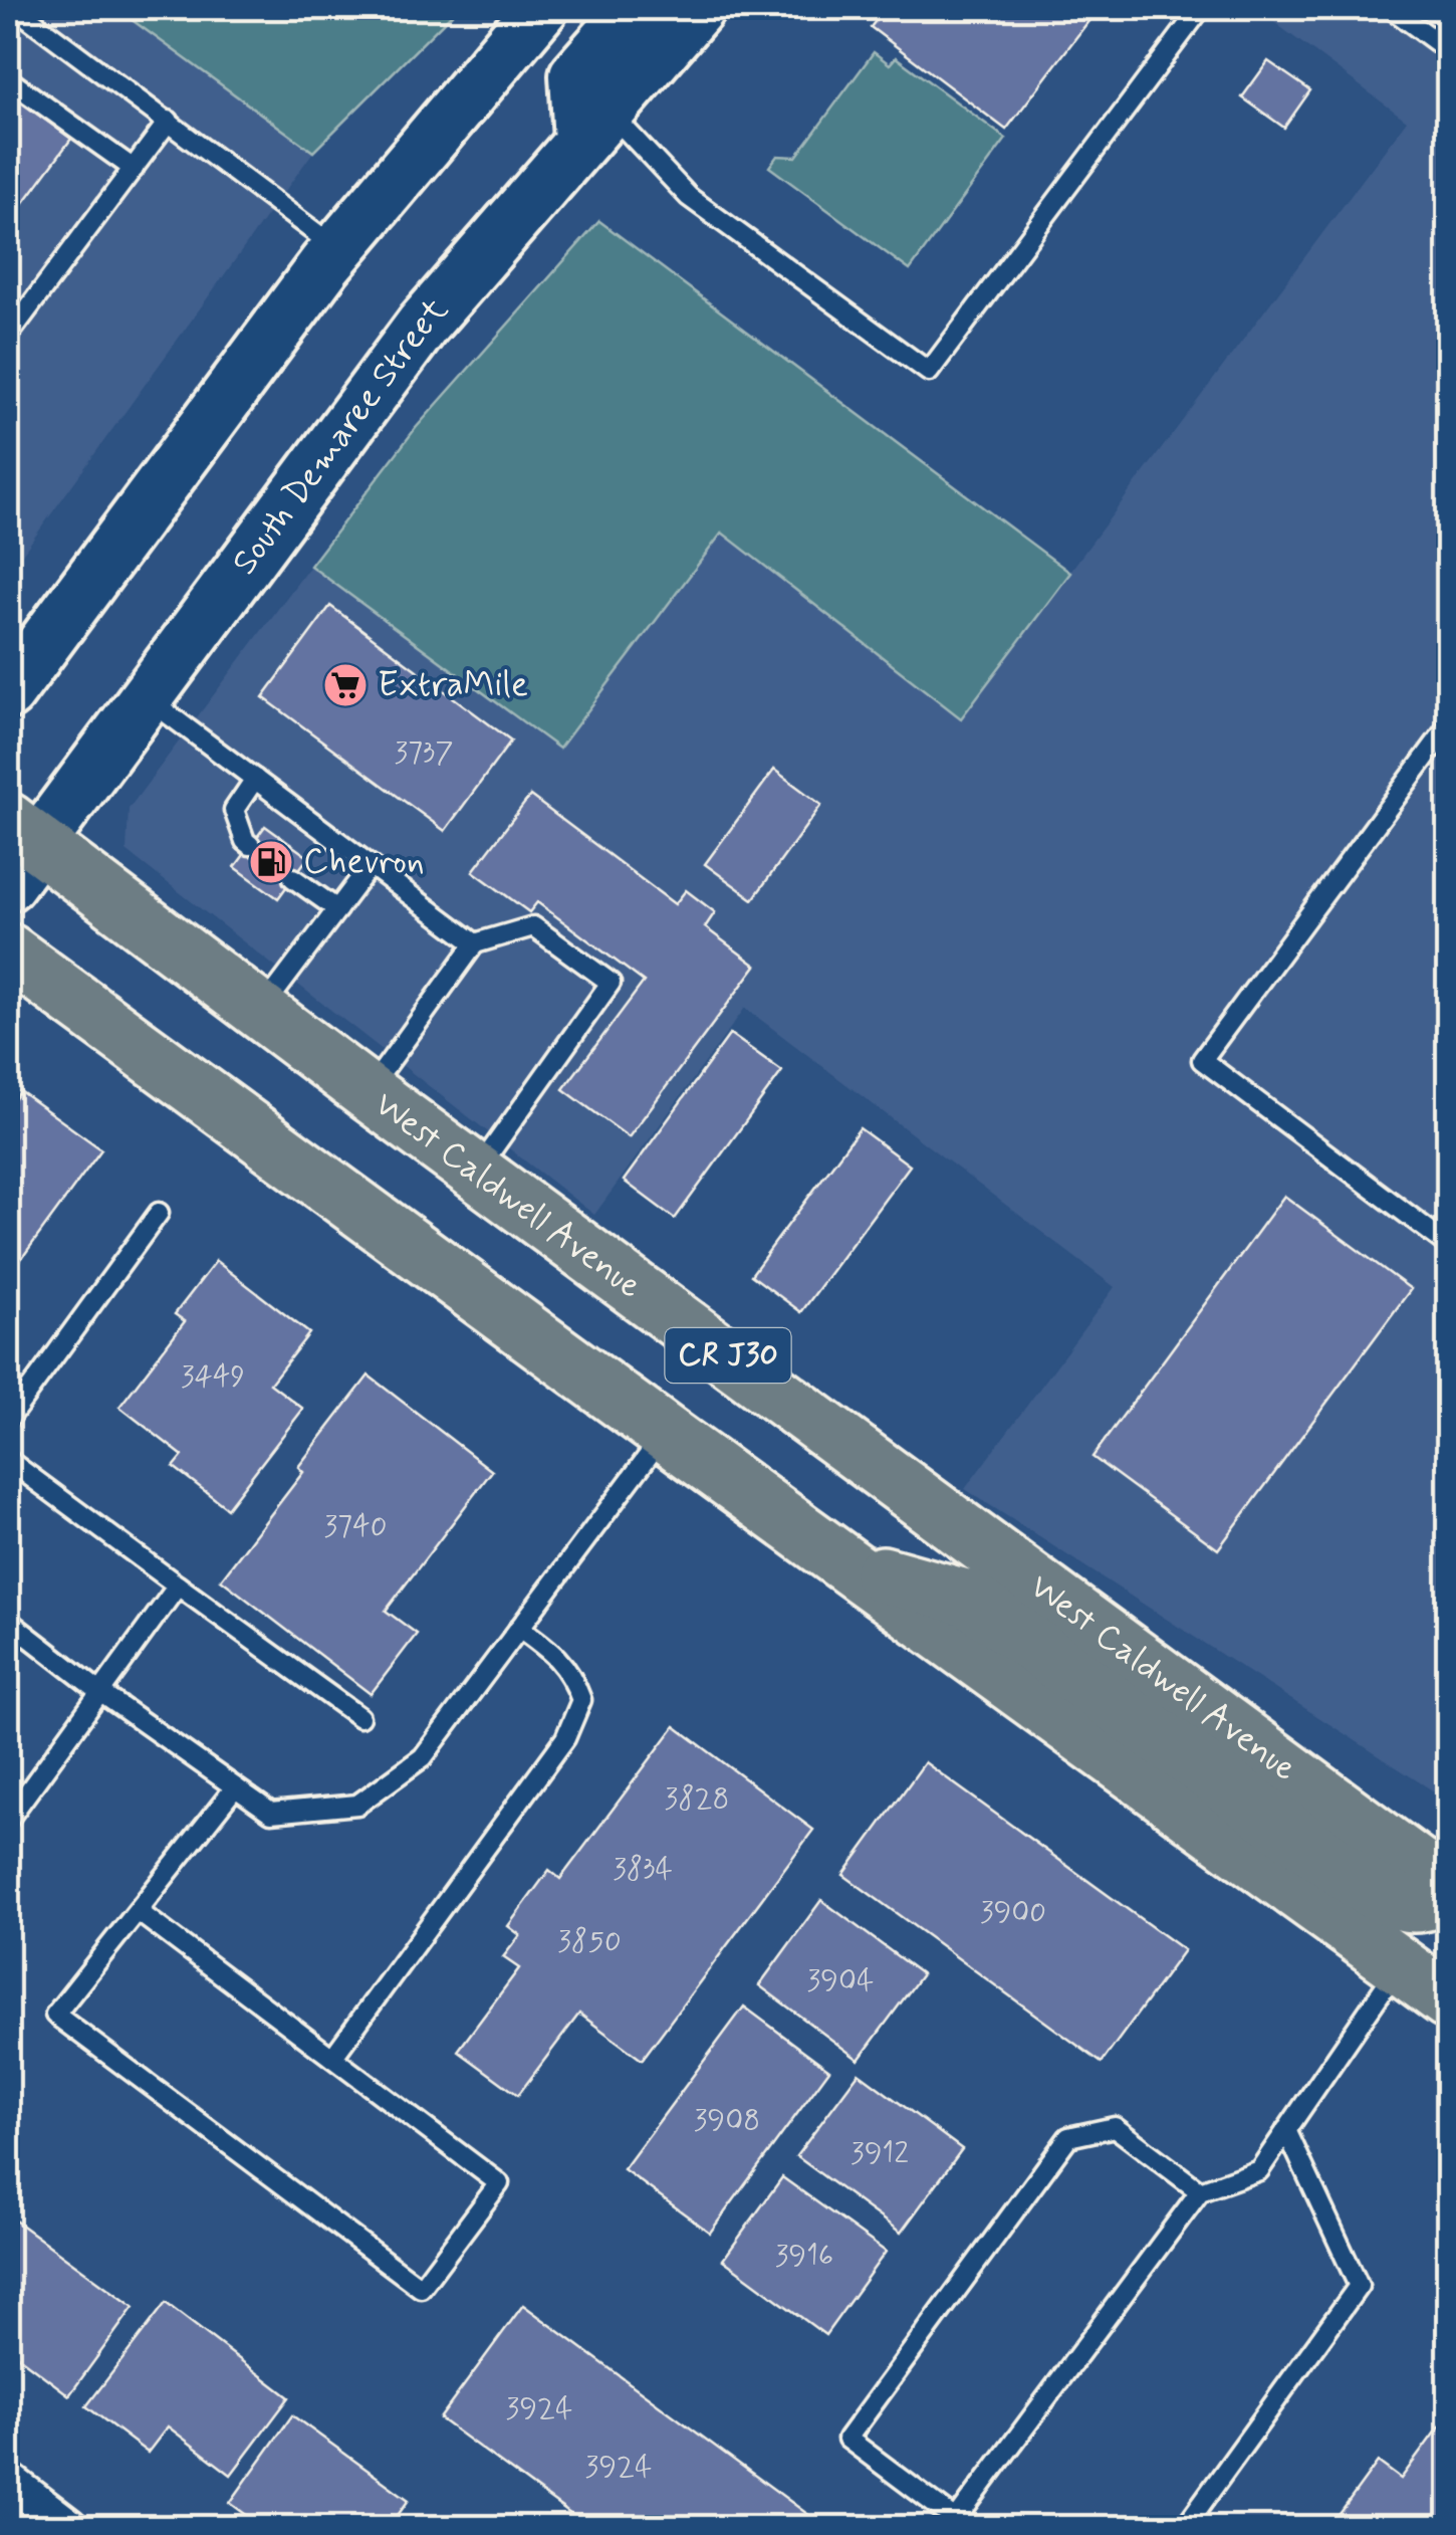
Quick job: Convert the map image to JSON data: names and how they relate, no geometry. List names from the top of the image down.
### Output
{
  "streets": {
    "main road": ["South Demaree Street", "West Caldwell Avenue", "CR J30"]
  },
  "crossings": [
    ["South Demaree Street", "West Caldwell Avenue"]
  ],
  "places": {
    "supermarket": ["ExtraMile"],
    "fuel station": ["Chevron"]
  },
  "house_numbers": [
    "3737",
    "3449",
    "3740",
    "3828",
    "3834",
    "3900",
    "3850",
    "3904",
    "3908",
    "3912",
    "3916",
    "3924",
    "3924"
  ]
}
